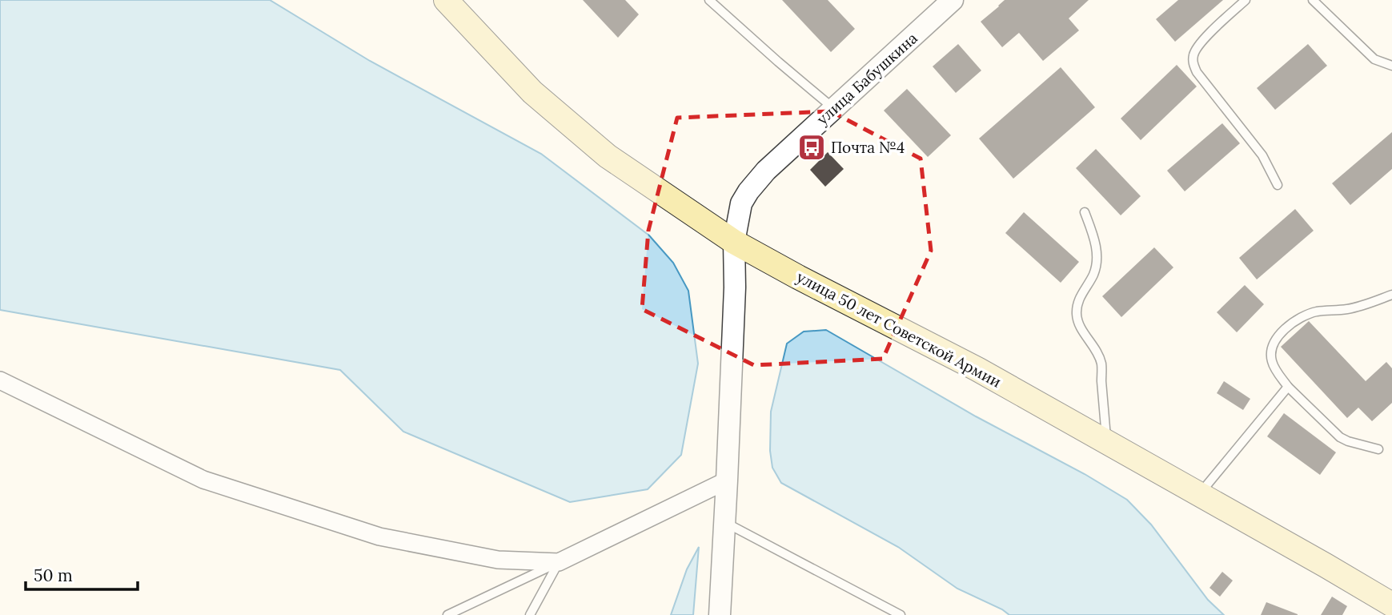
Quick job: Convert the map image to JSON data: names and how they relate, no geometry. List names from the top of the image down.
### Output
{
  "streets": {
    "main road": ["улица 50 лет Советской Армии"],
    "street": ["улица Бабушкина"]
  },
  "crossings": [
    ["улица Бабушкина", "улица 50 лет Советской Армии"]
  ],
  "places": {
    "bus stop": ["Почта №4"]
  },
  "scale_bar": "50 m"
}
